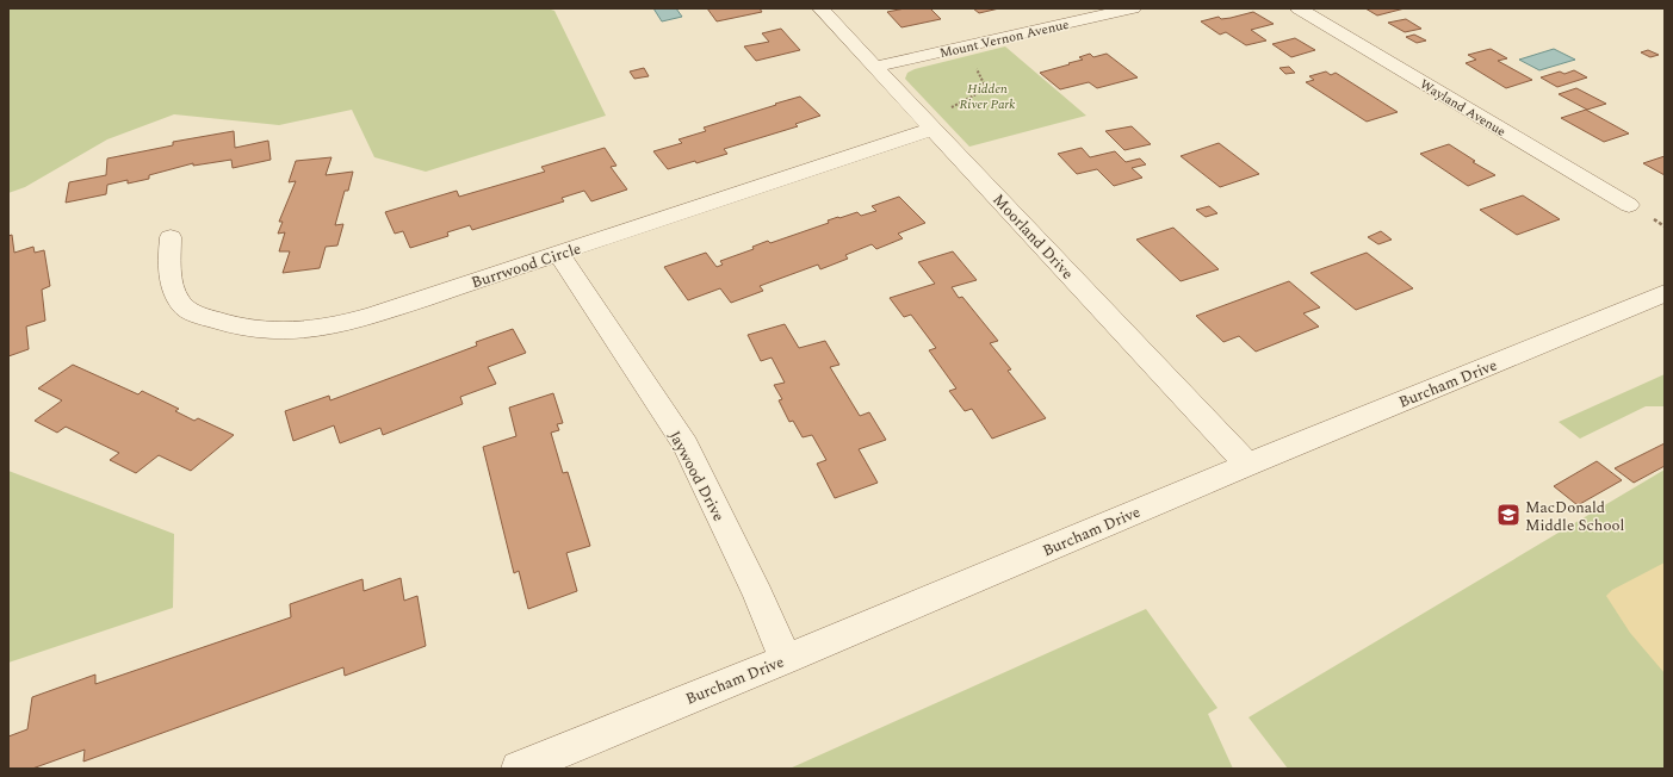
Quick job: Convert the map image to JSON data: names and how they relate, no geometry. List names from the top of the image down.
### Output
{
  "streets": {
    "street": [
      "Mount Vernon Avenue",
      "Wayland Avenue",
      "Moorland Drive",
      "Burrwood Circle",
      "Burcham Drive",
      "Jaywood Drive"
    ]
  },
  "crossings": [
    ["Mount Vernon Avenue", "Moorland Drive"],
    ["Moorland Drive", "Burrwood Circle"],
    ["Moorland Drive", "Burcham Drive"],
    ["Burrwood Circle", "Jaywood Drive"],
    ["Burcham Drive", "Jaywood Drive"]
  ],
  "parks": ["Hidden River Park"],
  "places": {
    "school or university": ["MacDonald Middle School"]
  }
}
